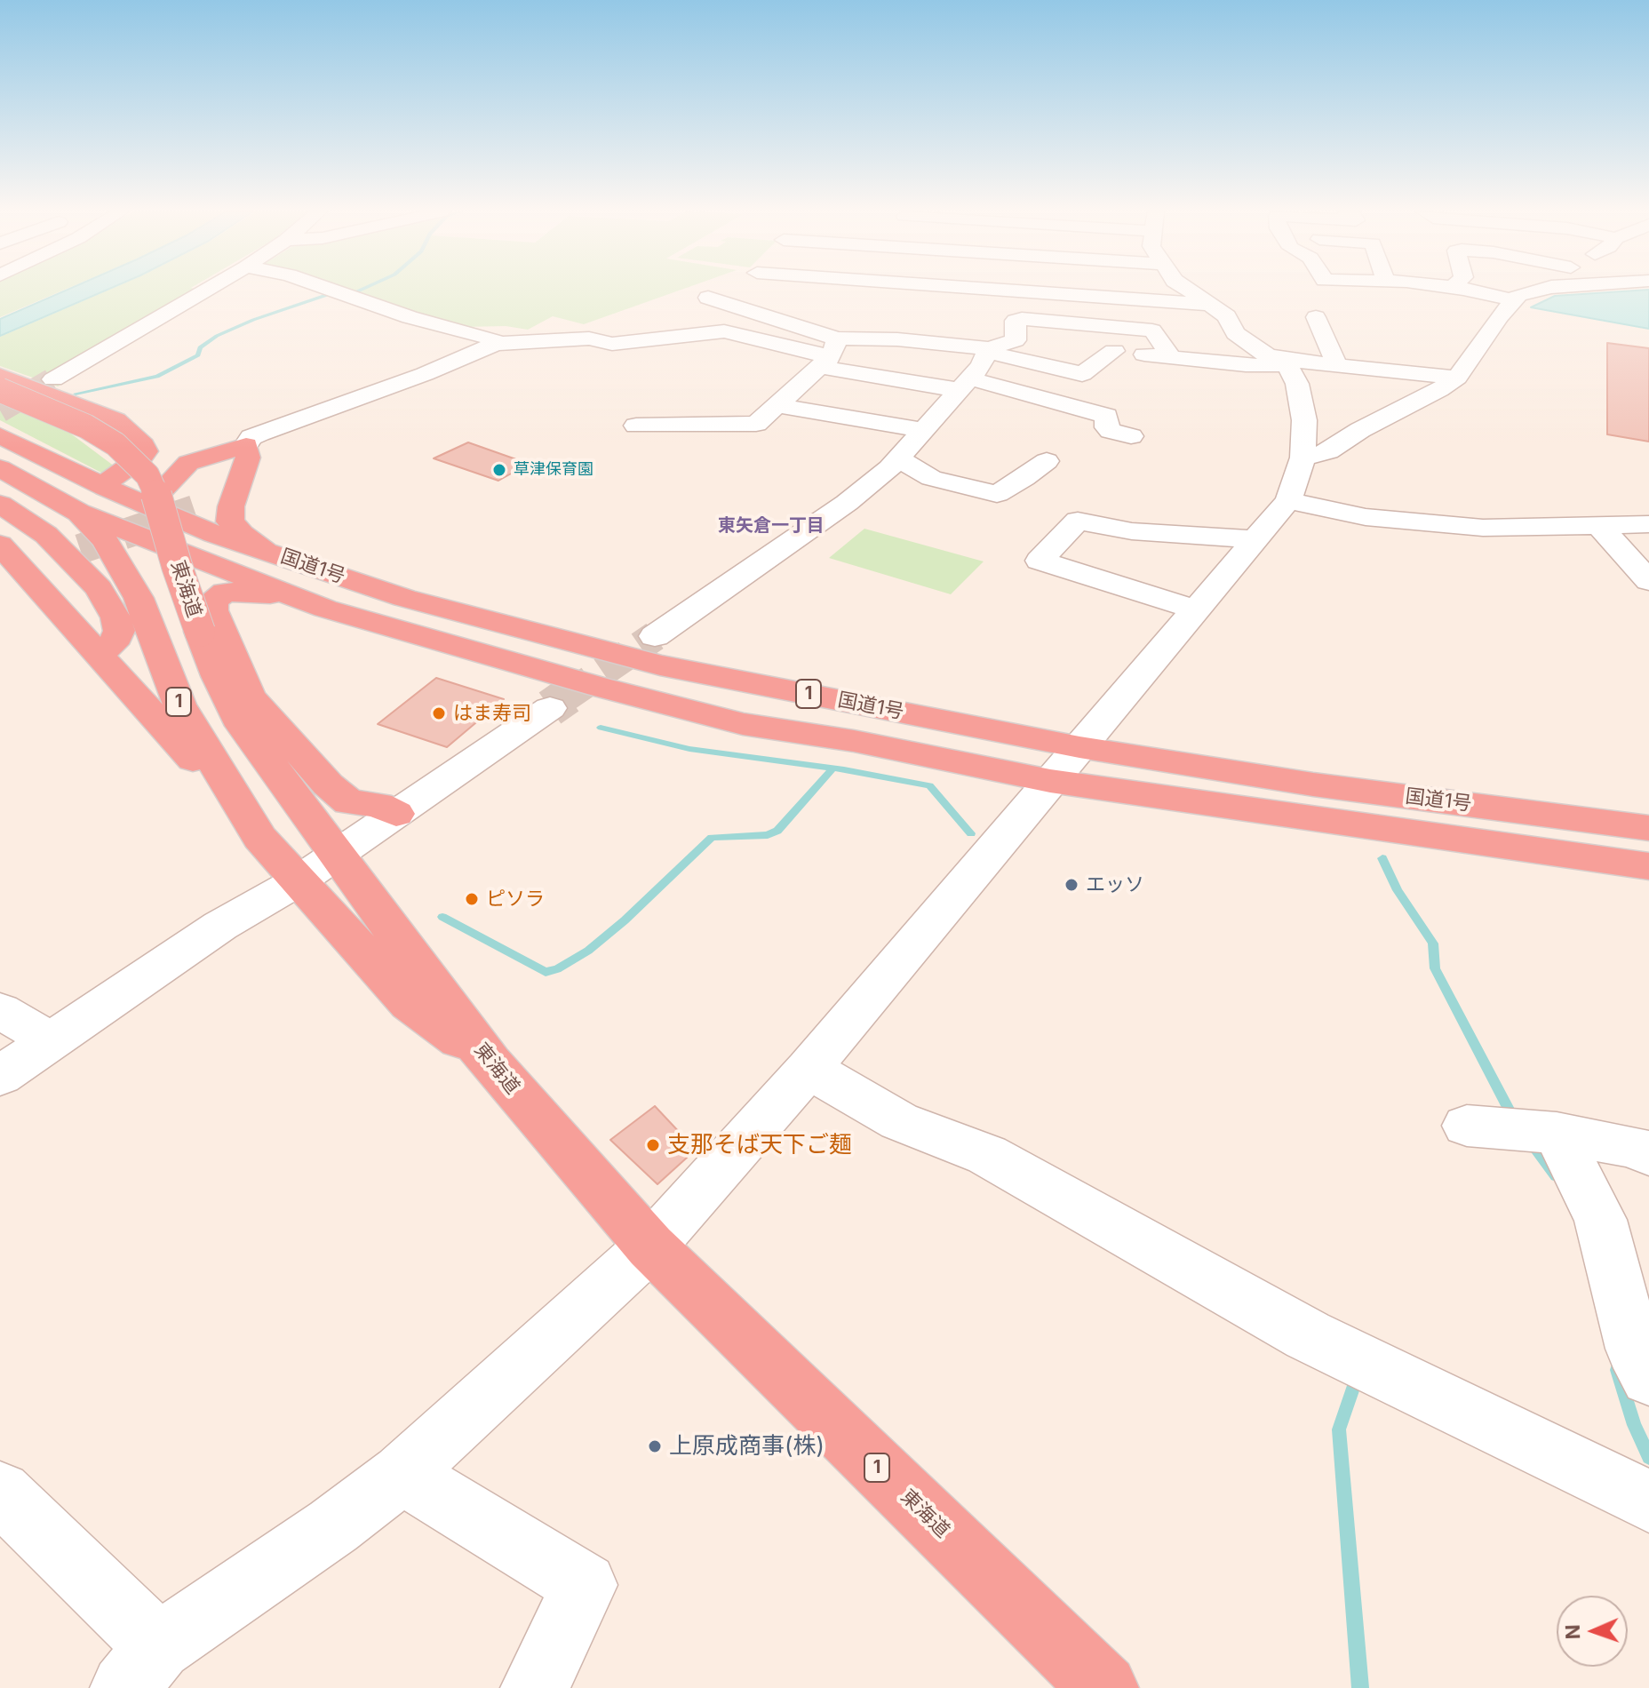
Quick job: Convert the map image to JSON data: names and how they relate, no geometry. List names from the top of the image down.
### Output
{
  "streets": {
    "highway": ["国道1号", "東海道", "1"]
  },
  "crossings": [
    ["国道1号", "1"],
    ["東海道", "1"]
  ],
  "districts": ["東矢倉一丁目"],
  "places": [
    "草津保育園",
    "はま寿司",
    "エッソ",
    "ピソラ",
    "支那そば天下ご麺",
    "上原成商事(株)"
  ],
  "north": "left"
}
